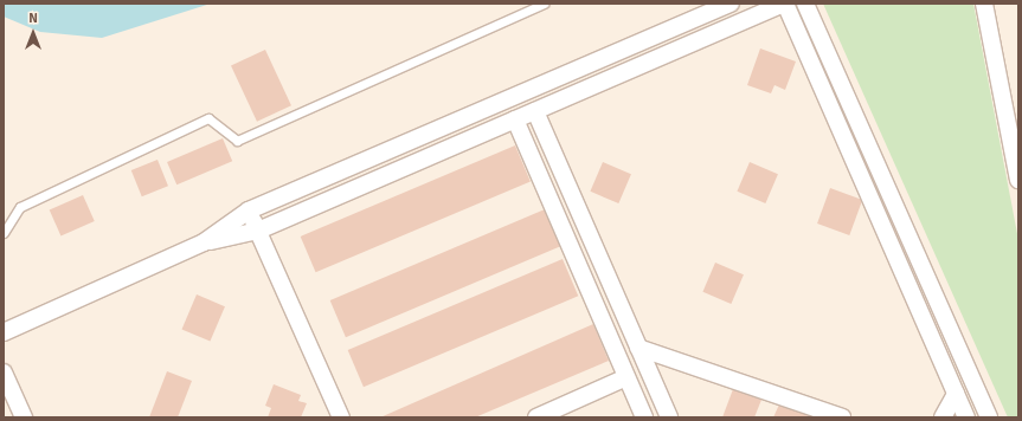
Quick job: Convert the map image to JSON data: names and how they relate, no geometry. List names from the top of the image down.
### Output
{
  "north": "top"
}
